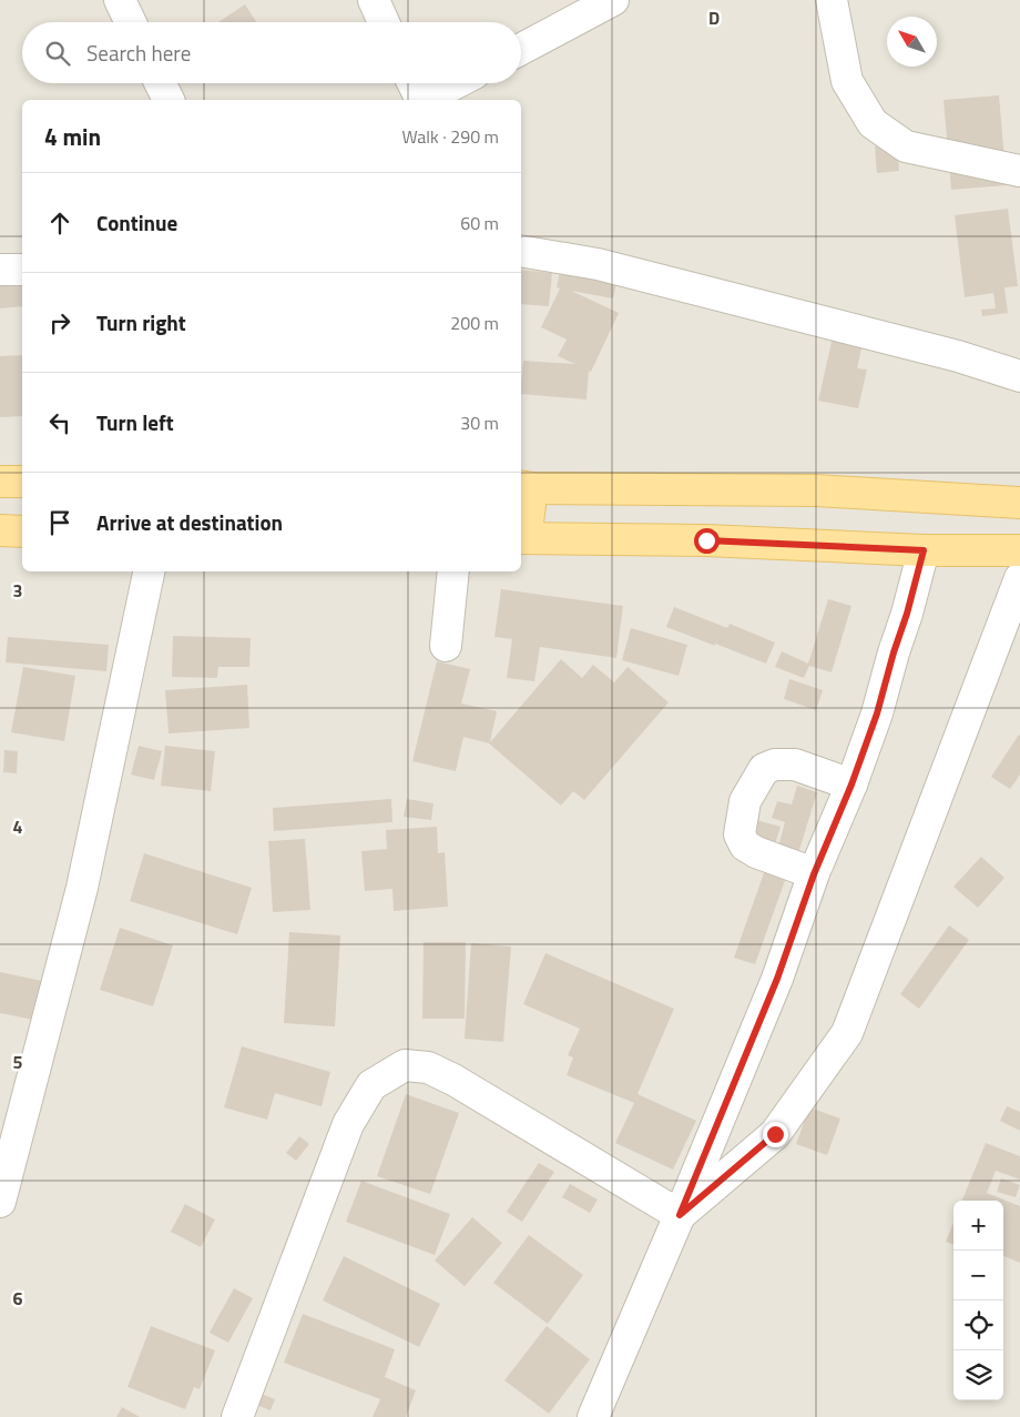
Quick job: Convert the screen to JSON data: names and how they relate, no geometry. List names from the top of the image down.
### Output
{
  "north": "top left",
  "page": {
    "search": "Search here",
    "heading": ["4 min", "Walk · 290 m"],
    "list": [
      ["Continue", "60 m"],
      ["Turn right", "200 m"],
      ["Turn left", "30 m"],
      "Arrive at destination"
    ],
    "map_buttons": ["+", "−"]
  },
  "grid": {
    "columns": ["D"],
    "rows": [
      "3",
      "4",
      "5",
      "6"
    ]
  }
}
